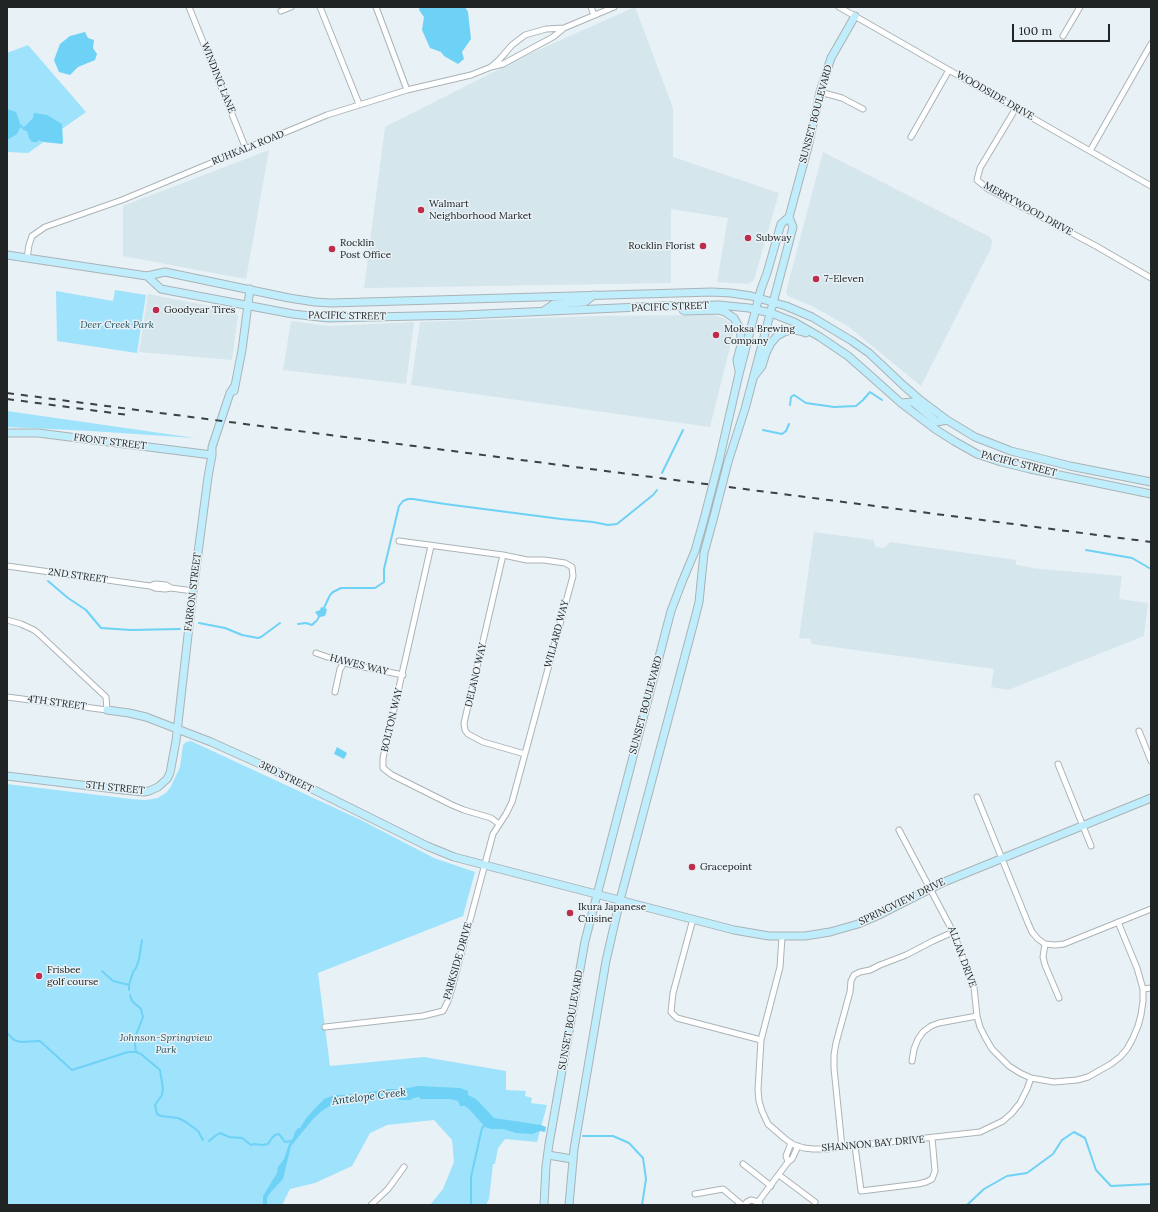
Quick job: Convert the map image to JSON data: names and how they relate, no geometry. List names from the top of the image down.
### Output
{
  "streets": {
    "main road": [
      "SUNSET BOULEVARD",
      "PACIFIC STREET",
      "FRONT STREET",
      "FARRON STREET",
      "3RD STREET",
      "5TH STREET",
      "SPRINGVIEW DRIVE"
    ],
    "street": [
      "WINDING LANE",
      "WOODSIDE DRIVE",
      "RUHKALA ROAD",
      "MERRYWOOD DRIVE",
      "2ND STREET",
      "WILLARD WAY",
      "HAWES WAY",
      "DELANO WAY",
      "4TH STREET",
      "BOLTON WAY",
      "ALLAN DRIVE",
      "PARKSIDE DRIVE",
      "SHANNON BAY DRIVE"
    ]
  },
  "crossings": [
    ["WINDING LANE", "RUHKALA ROAD"],
    ["WOODSIDE DRIVE", "SUNSET BOULEVARD"],
    ["WOODSIDE DRIVE", "MERRYWOOD DRIVE"],
    ["SUNSET BOULEVARD", "PACIFIC STREET"],
    ["SUNSET BOULEVARD", "3RD STREET"],
    ["SUNSET BOULEVARD", "SPRINGVIEW DRIVE"],
    ["RUHKALA ROAD", "PACIFIC STREET"],
    ["PACIFIC STREET", "FARRON STREET"],
    ["FRONT STREET", "FARRON STREET"],
    ["2ND STREET", "FARRON STREET"],
    ["FARRON STREET", "3RD STREET"],
    ["FARRON STREET", "5TH STREET"],
    ["WILLARD WAY", "DELANO WAY"],
    ["WILLARD WAY", "BOLTON WAY"],
    ["WILLARD WAY", "3RD STREET"],
    ["WILLARD WAY", "PARKSIDE DRIVE"],
    ["HAWES WAY", "BOLTON WAY"],
    ["4TH STREET", "3RD STREET"],
    ["3RD STREET", "5TH STREET"],
    ["3RD STREET", "SPRINGVIEW DRIVE"],
    ["3RD STREET", "PARKSIDE DRIVE"],
    ["SPRINGVIEW DRIVE", "ALLAN DRIVE"],
    ["SPRINGVIEW DRIVE", "SHANNON BAY DRIVE"],
    ["ALLAN DRIVE", "SHANNON BAY DRIVE"]
  ],
  "water": ["Antelope Creek"],
  "parks": ["Deer Creek Park", "Johnson-Springview Park"],
  "places": [
    "Walmart Neighborhood Market",
    "Subway",
    "Rocklin Florist",
    "Rocklin Post Office",
    "7-Eleven",
    "Goodyear Tires",
    "Moksa Brewing Company",
    "Gracepoint",
    "Ikura Japanese Cuisine",
    "Frisbee golf course"
  ],
  "scale_bar": "100 m"
}
